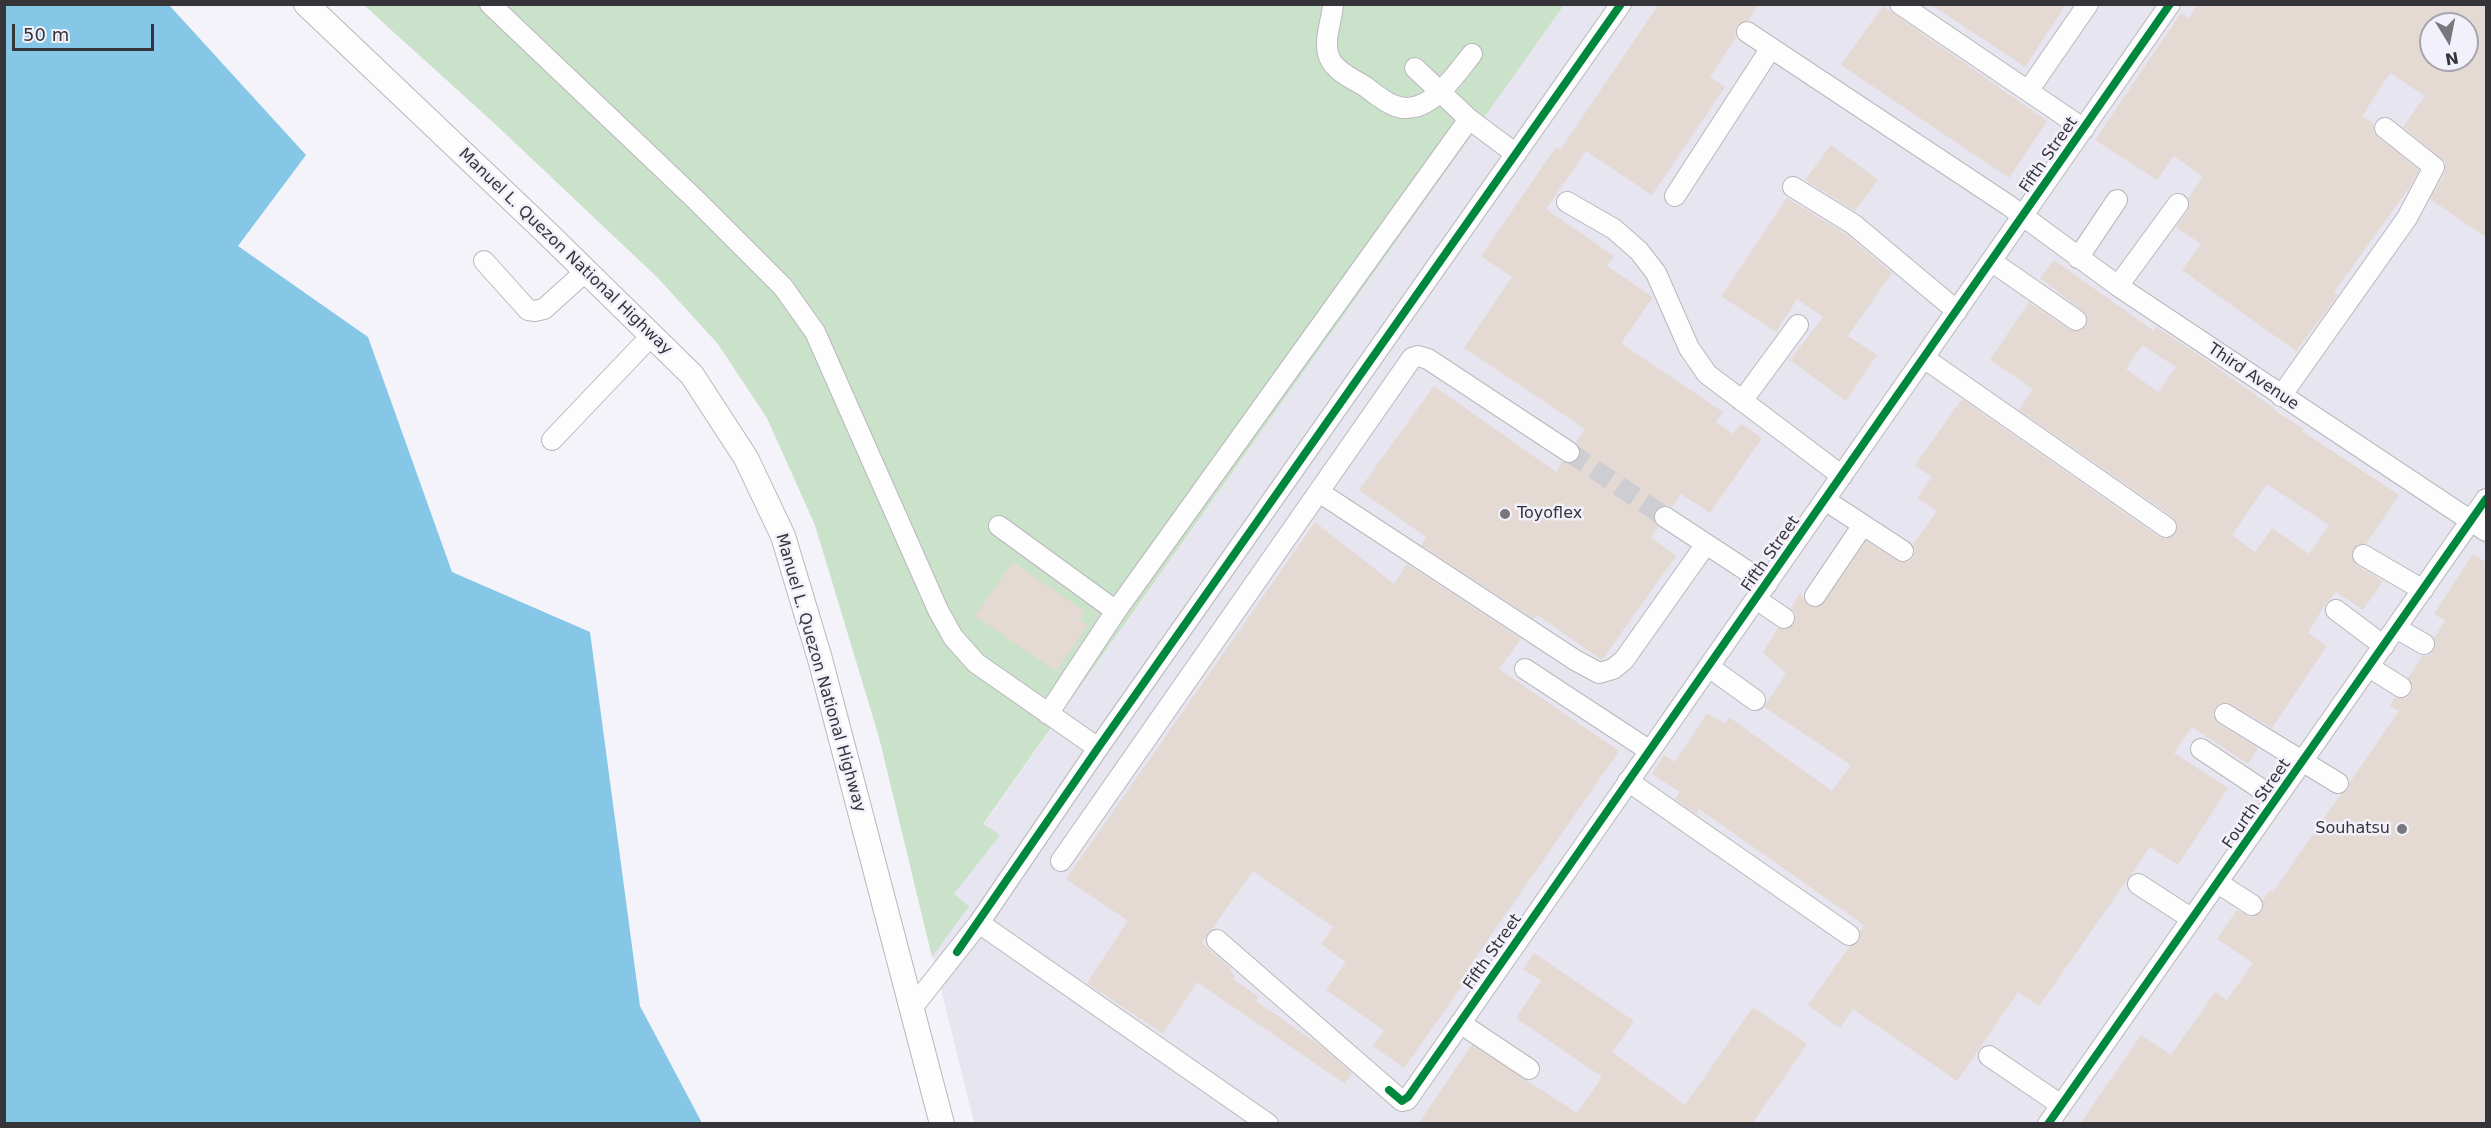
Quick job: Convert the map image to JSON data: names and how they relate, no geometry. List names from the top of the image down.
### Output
{
  "streets": {
    "main road": ["Manuel L. Quezon National Highway"],
    "street": ["Fifth Street", "Third Avenue", "Fourth Street"]
  },
  "crossings": [
    ["Fifth Street", "Third Avenue"],
    ["Third Avenue", "Fourth Street"]
  ],
  "places": ["Toyoflex", "Souhatsu"],
  "scale_bar": "50 m",
  "north": "bottom"
}
